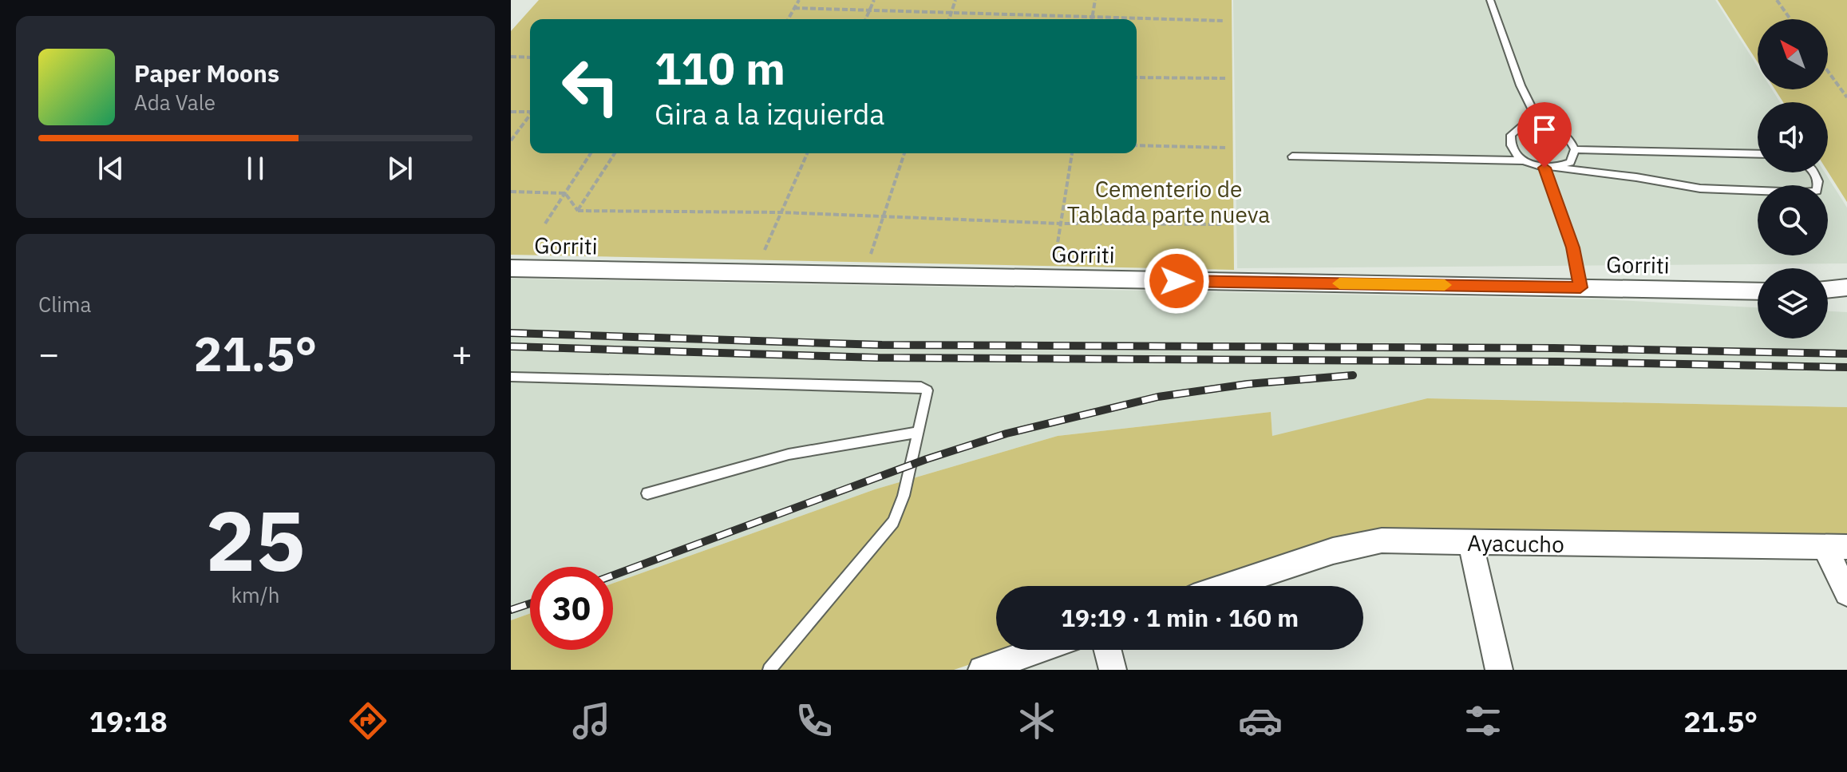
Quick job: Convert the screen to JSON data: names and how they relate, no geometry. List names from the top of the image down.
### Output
{
  "streets": {
    "street": ["Gorriti", "Ayacucho"]
  },
  "parks": ["Cementerio de Tablada parte nueva"],
  "north": "top left",
  "page": {
    "turn": ["110 m", "Gira a la izquierda"],
    "song": ["Paper Moons", "Ada Vale"],
    "tile": [
      "Clima",
      ["25", "km/h"]
    ],
    "heat": ["−", "21.5°", "+"],
    "limit": "30",
    "trip": "19:19 · 1 min · 160 m",
    "tabs": ["19:18", "21.5°"]
  }
}
